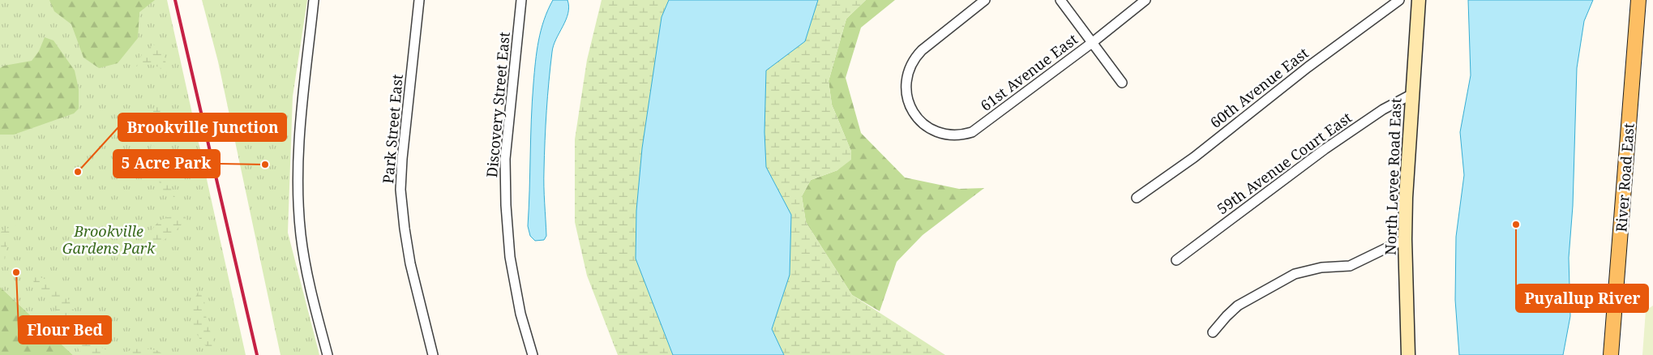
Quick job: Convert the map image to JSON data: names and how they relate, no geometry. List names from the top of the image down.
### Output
{
  "streets": {
    "main road": ["River Road East"],
    "street": [
      "61st Avenue East",
      "60th Avenue East",
      "Discovery Street East",
      "Park Street East",
      "59th Avenue Court East",
      "North Levee Road East"
    ]
  },
  "crossings": [
    ["59th Avenue Court East", "North Levee Road East"]
  ],
  "parks": ["Brookville Gardens Park"],
  "places": [
    "5 Acre Park",
    "Brookville Junction",
    "Puyallup River",
    "Flour Bed"
  ]
}
